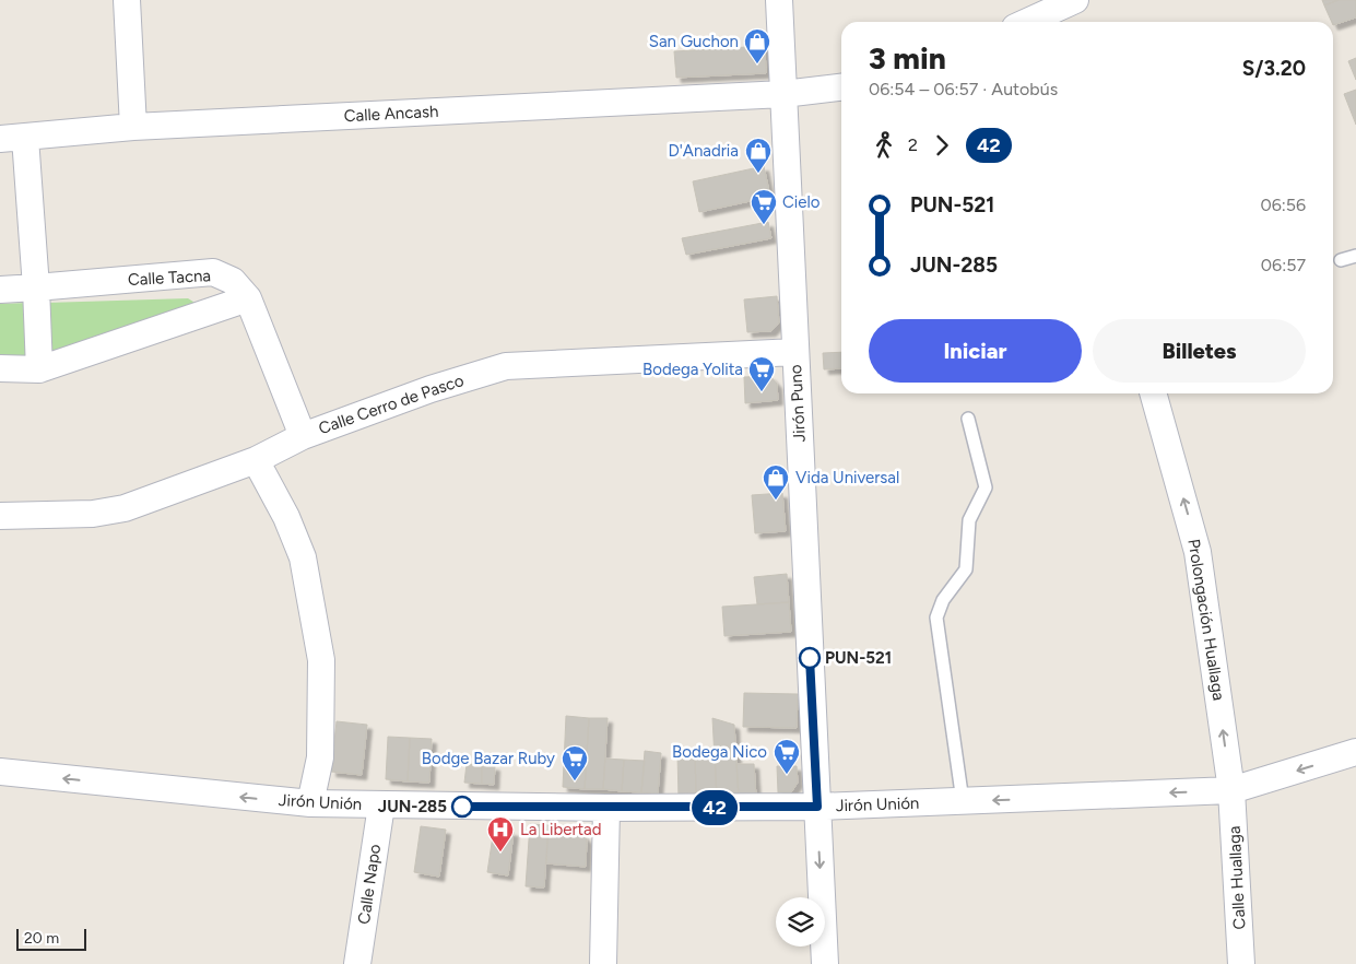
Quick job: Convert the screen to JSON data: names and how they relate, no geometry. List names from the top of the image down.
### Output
{
  "streets": {
    "street": [
      "Calle Ancash",
      "Calle Tacna",
      "Jirón Puno",
      "Calle Cerro de Pasco",
      "Prolongación Huallaga",
      "Jirón Unión",
      "Calle Huallaga",
      "Calle Napo"
    ]
  },
  "crossings": [
    ["Calle Ancash", "Jirón Puno"],
    ["Calle Tacna", "Calle Cerro de Pasco"],
    ["Jirón Puno", "Calle Cerro de Pasco"],
    ["Jirón Puno", "Jirón Unión"],
    ["Prolongación Huallaga", "Jirón Unión"],
    ["Prolongación Huallaga", "Calle Huallaga"],
    ["Jirón Unión", "Calle Huallaga"],
    ["Jirón Unión", "Calle Napo"]
  ],
  "one_way": ["Prolongación Huallaga", "Jirón Unión"],
  "places": {
    "shop": ["San Guchon", "D'Anadria", "Vida Universal"],
    "supermarket": [
      "Cielo",
      "Bodega Yolita",
      "Bodega Nico",
      "Bodge Bazar Ruby"
    ],
    "other": ["PUN-521", "JUN-285"],
    "hospital": ["La Libertad"]
  },
  "lines": ["bus line 42"],
  "scale_bar": "20 m",
  "page": {
    "on_map": "42",
    "heading": ["3 min", "06:54 – 06:57 · Autobús", "S/3.20"],
    "legs": ["2", "42"],
    "list": [
      {
        "name": "PUN-521",
        "value": "06:56"
      },
      {
        "name": "JUN-285",
        "value": "06:57"
      }
    ],
    "buttons": ["Iniciar", "Billetes"],
    "scale": "20 m"
  }
}
